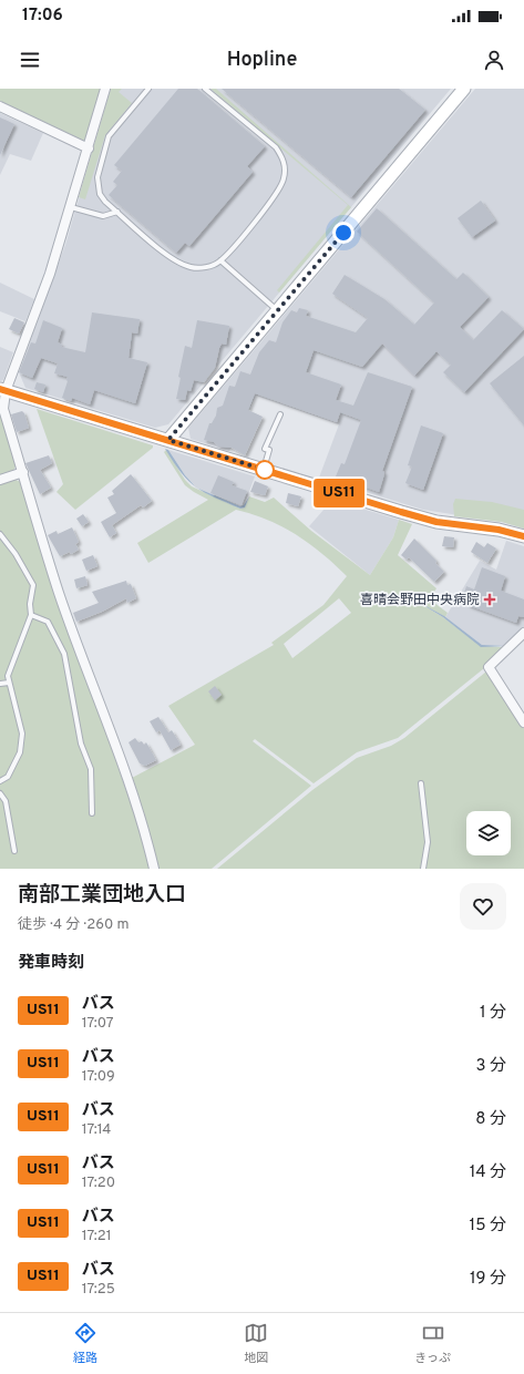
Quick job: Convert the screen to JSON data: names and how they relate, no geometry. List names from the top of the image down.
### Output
{
  "places": {
    "health": ["喜晴会野田中央病院"]
  },
  "lines": ["bus line US11"],
  "page": {
    "status": "17:06",
    "header": "Hopline",
    "on_map": "US11",
    "heading": [
      ["南部工業団地入口", "徒歩 · 4 分 · 260 m"],
      "発車時刻"
    ],
    "list": [
      {
        "mark": "US11",
        "name": "バス",
        "note": "17:07",
        "value": "1 分"
      },
      {
        "mark": "US11",
        "name": "バス",
        "note": "17:09",
        "value": "3 分"
      },
      {
        "mark": "US11",
        "name": "バス",
        "note": "17:14",
        "value": "8 分"
      },
      {
        "mark": "US11",
        "name": "バス",
        "note": "17:20",
        "value": "14 分"
      },
      {
        "mark": "US11",
        "name": "バス",
        "note": "17:21",
        "value": "15 分"
      },
      {
        "mark": "US11",
        "name": "バス",
        "note": "17:25",
        "value": "19 分"
      }
    ],
    "tabs": ["経路", "地図", "きっぷ"]
  }
}
